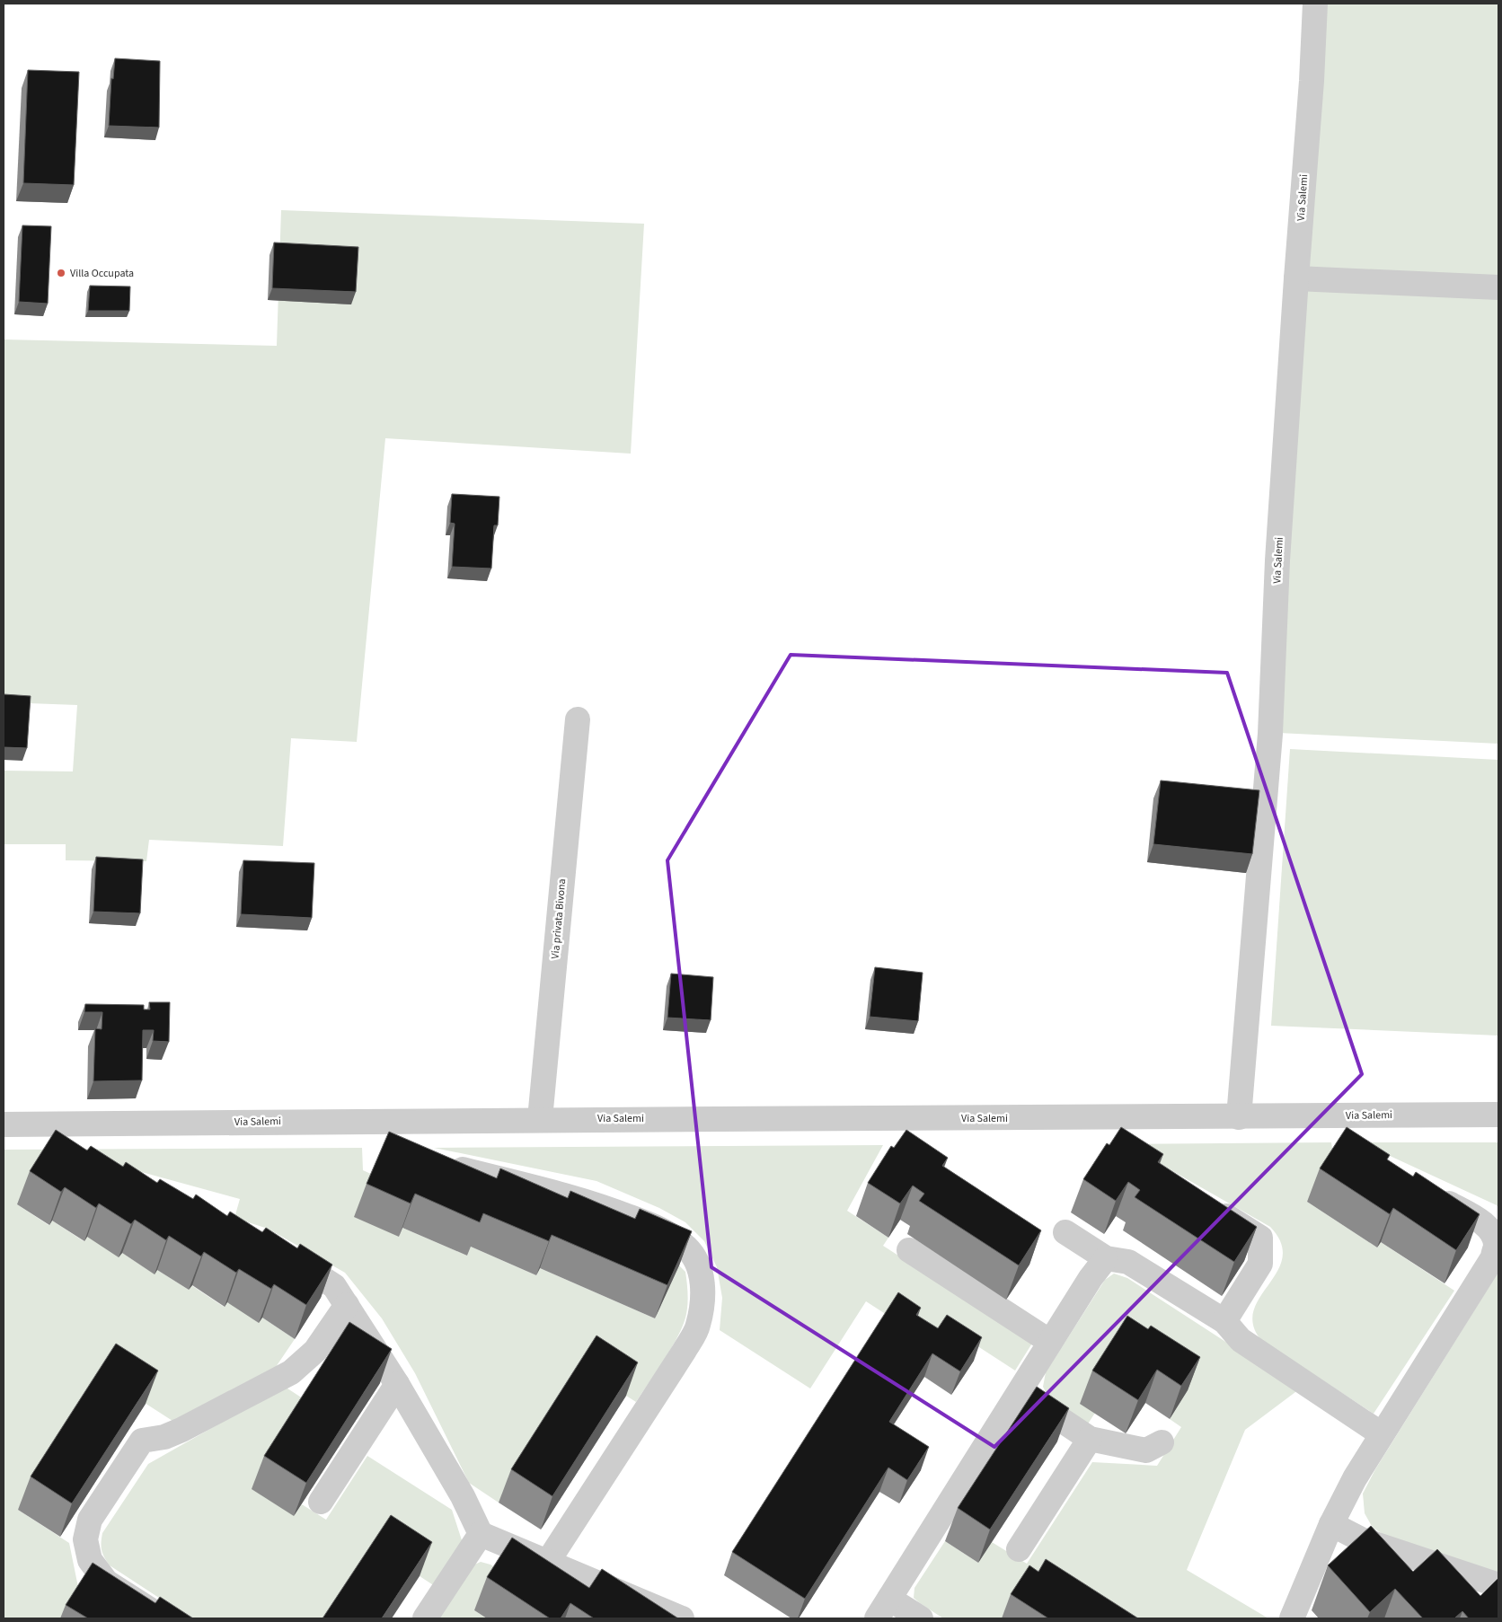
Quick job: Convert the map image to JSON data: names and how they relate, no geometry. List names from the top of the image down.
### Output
{
  "streets": {
    "street": ["Via Salemi", "Via privata Bivona"]
  },
  "crossings": [
    ["Via Salemi", "Via privata Bivona"]
  ],
  "places": ["Villa Occupata"]
}
